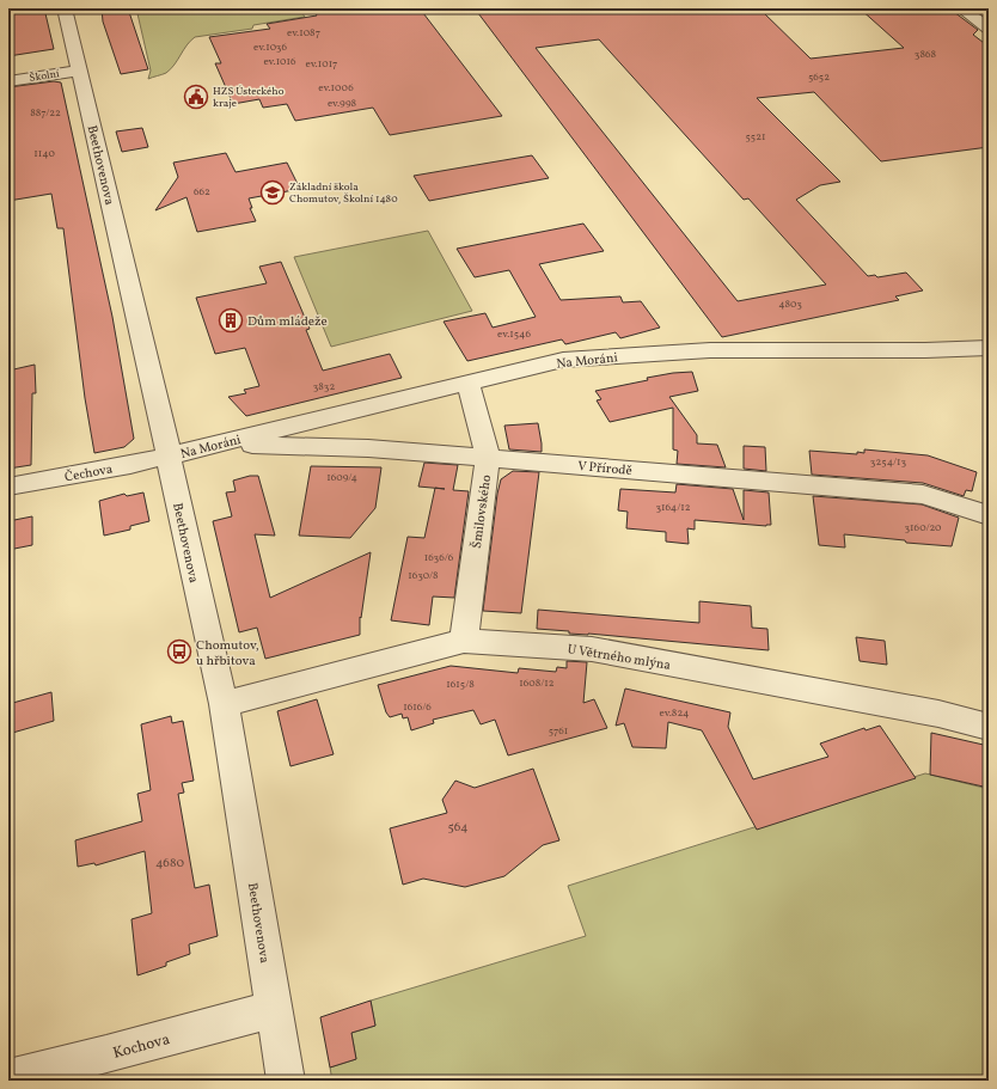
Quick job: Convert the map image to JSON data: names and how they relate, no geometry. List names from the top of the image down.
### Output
{
  "streets": {
    "street": [
      "Školní",
      "Beethovenova",
      "Na Moráni",
      "V Přírodě",
      "Čechova",
      "Šmilovského",
      "U Větrného mlýna",
      "Kochova"
    ]
  },
  "crossings": [
    ["Školní", "Beethovenova"],
    ["Beethovenova", "Na Moráni"],
    ["Beethovenova", "Čechova"],
    ["Beethovenova", "U Větrného mlýna"],
    ["Beethovenova", "Kochova"],
    ["Na Moráni", "V Přírodě"],
    ["Na Moráni", "Čechova"],
    ["Na Moráni", "Šmilovského"],
    ["V Přírodě", "Šmilovského"],
    ["Šmilovského", "U Větrného mlýna"]
  ],
  "places": {
    "public building": ["HZS Ústeckého kraje"],
    "school or university": ["Základní škola Chomutov, Školní 1480"],
    "building": ["Dům mládeže"],
    "bus stop": ["Chomutov, u hřbitova"]
  },
  "house_numbers": [
    "ev.1087",
    "ev.1036",
    "3868",
    "ev.1016",
    "ev.1017",
    "5652",
    "ev.1006",
    "ev.998",
    "887/22",
    "5521",
    "1140",
    "662",
    "4803",
    "ev.1546",
    "3832",
    "3254/13",
    "1609/4",
    "3164/12",
    "3160/20",
    "1636/6",
    "1630/8",
    "1608/12",
    "1615/8",
    "1616/6",
    "ev.824",
    "5761",
    "564",
    "4680"
  ]
}
